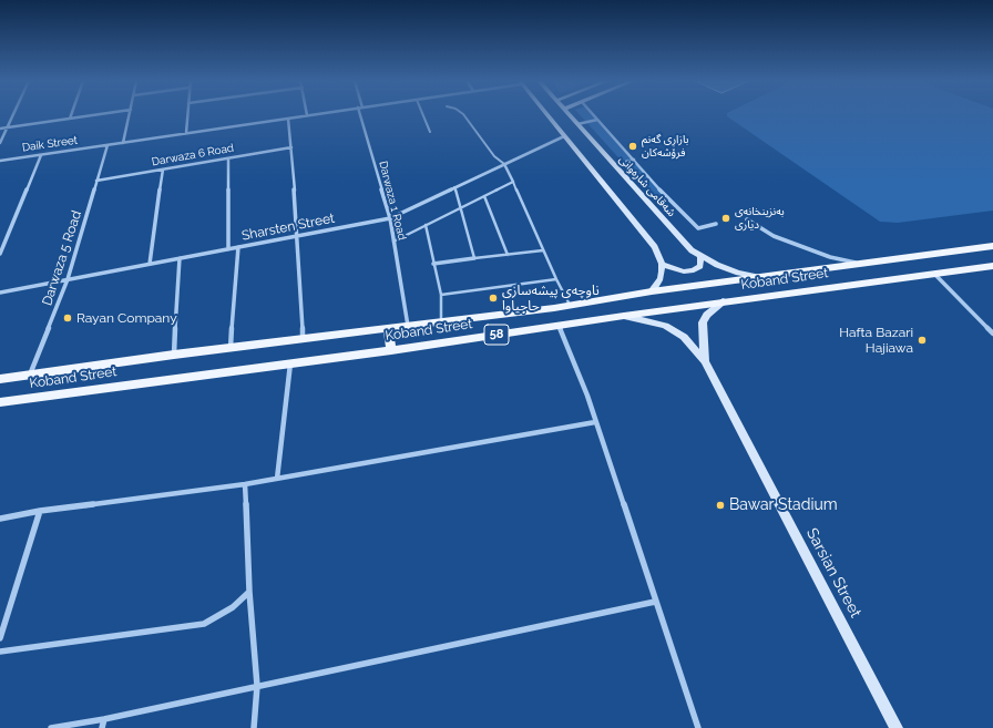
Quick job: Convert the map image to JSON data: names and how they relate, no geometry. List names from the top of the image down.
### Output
{
  "streets": {
    "main road": [
      "شەقامی شارەوانی",
      "Koband Street",
      "58",
      "Sarsian Street"
    ],
    "street": [
      "Daik Street",
      "Darwaza 6 Road",
      "Darwaza 1 Road",
      "Sharsten Street",
      "Darwaza 5 Road"
    ]
  },
  "crossings": [
    ["Daik Street", "Darwaza 5 Road"],
    ["Darwaza 6 Road", "Darwaza 5 Road"],
    ["شەقامی شارەوانی", "Koband Street"],
    ["Darwaza 1 Road", "Sharsten Street"],
    ["Darwaza 1 Road", "Koband Street"],
    ["Sharsten Street", "Darwaza 5 Road"],
    ["Darwaza 5 Road", "Koband Street"]
  ],
  "places": [
    "بازاڕی گەنم فرۆشەکان",
    "بەنزینخانەی دیاری",
    "ناوچەی پیشەسازی حاجیاوا",
    "Rayan Company",
    "Hafta Bazari Hajiawa",
    "Bawar Stadium"
  ]
}
